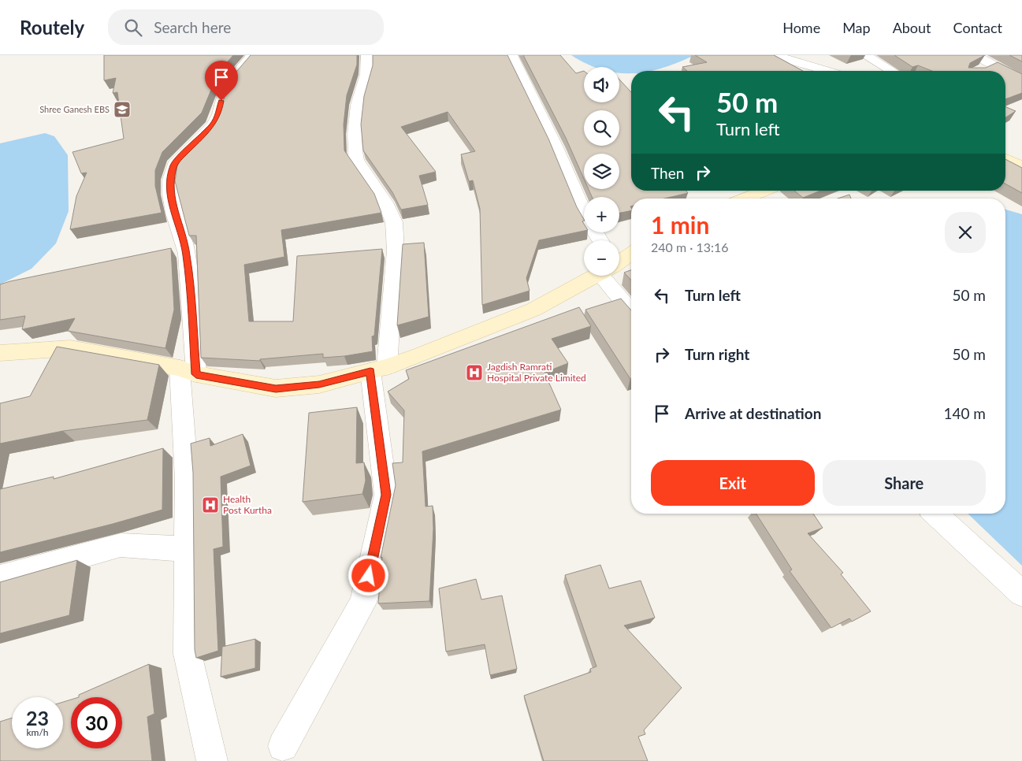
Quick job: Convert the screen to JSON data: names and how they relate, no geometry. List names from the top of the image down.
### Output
{
  "places": {
    "school or university": ["Shree Ganesh EBS"],
    "hospital": ["Jagdish Ramrati Hospital Private Limited", "Health Post Kurtha"]
  },
  "page": {
    "header": "Routely",
    "search": "Search here",
    "nav": [
      "Home",
      "Map",
      "About",
      "Contact"
    ],
    "map_buttons": ["+", "−"],
    "turn": ["50 m", "Turn left"],
    "then": "Then",
    "heading": ["1 min", "240 m · 13:16"],
    "list": [
      {
        "name": "Turn left",
        "value": "50 m"
      },
      {
        "name": "Turn right",
        "value": "50 m"
      },
      {
        "name": "Arrive at destination",
        "value": "140 m"
      }
    ],
    "buttons": ["Exit", "Share"],
    "speed": "23 km/h",
    "limit": "30"
  }
}
